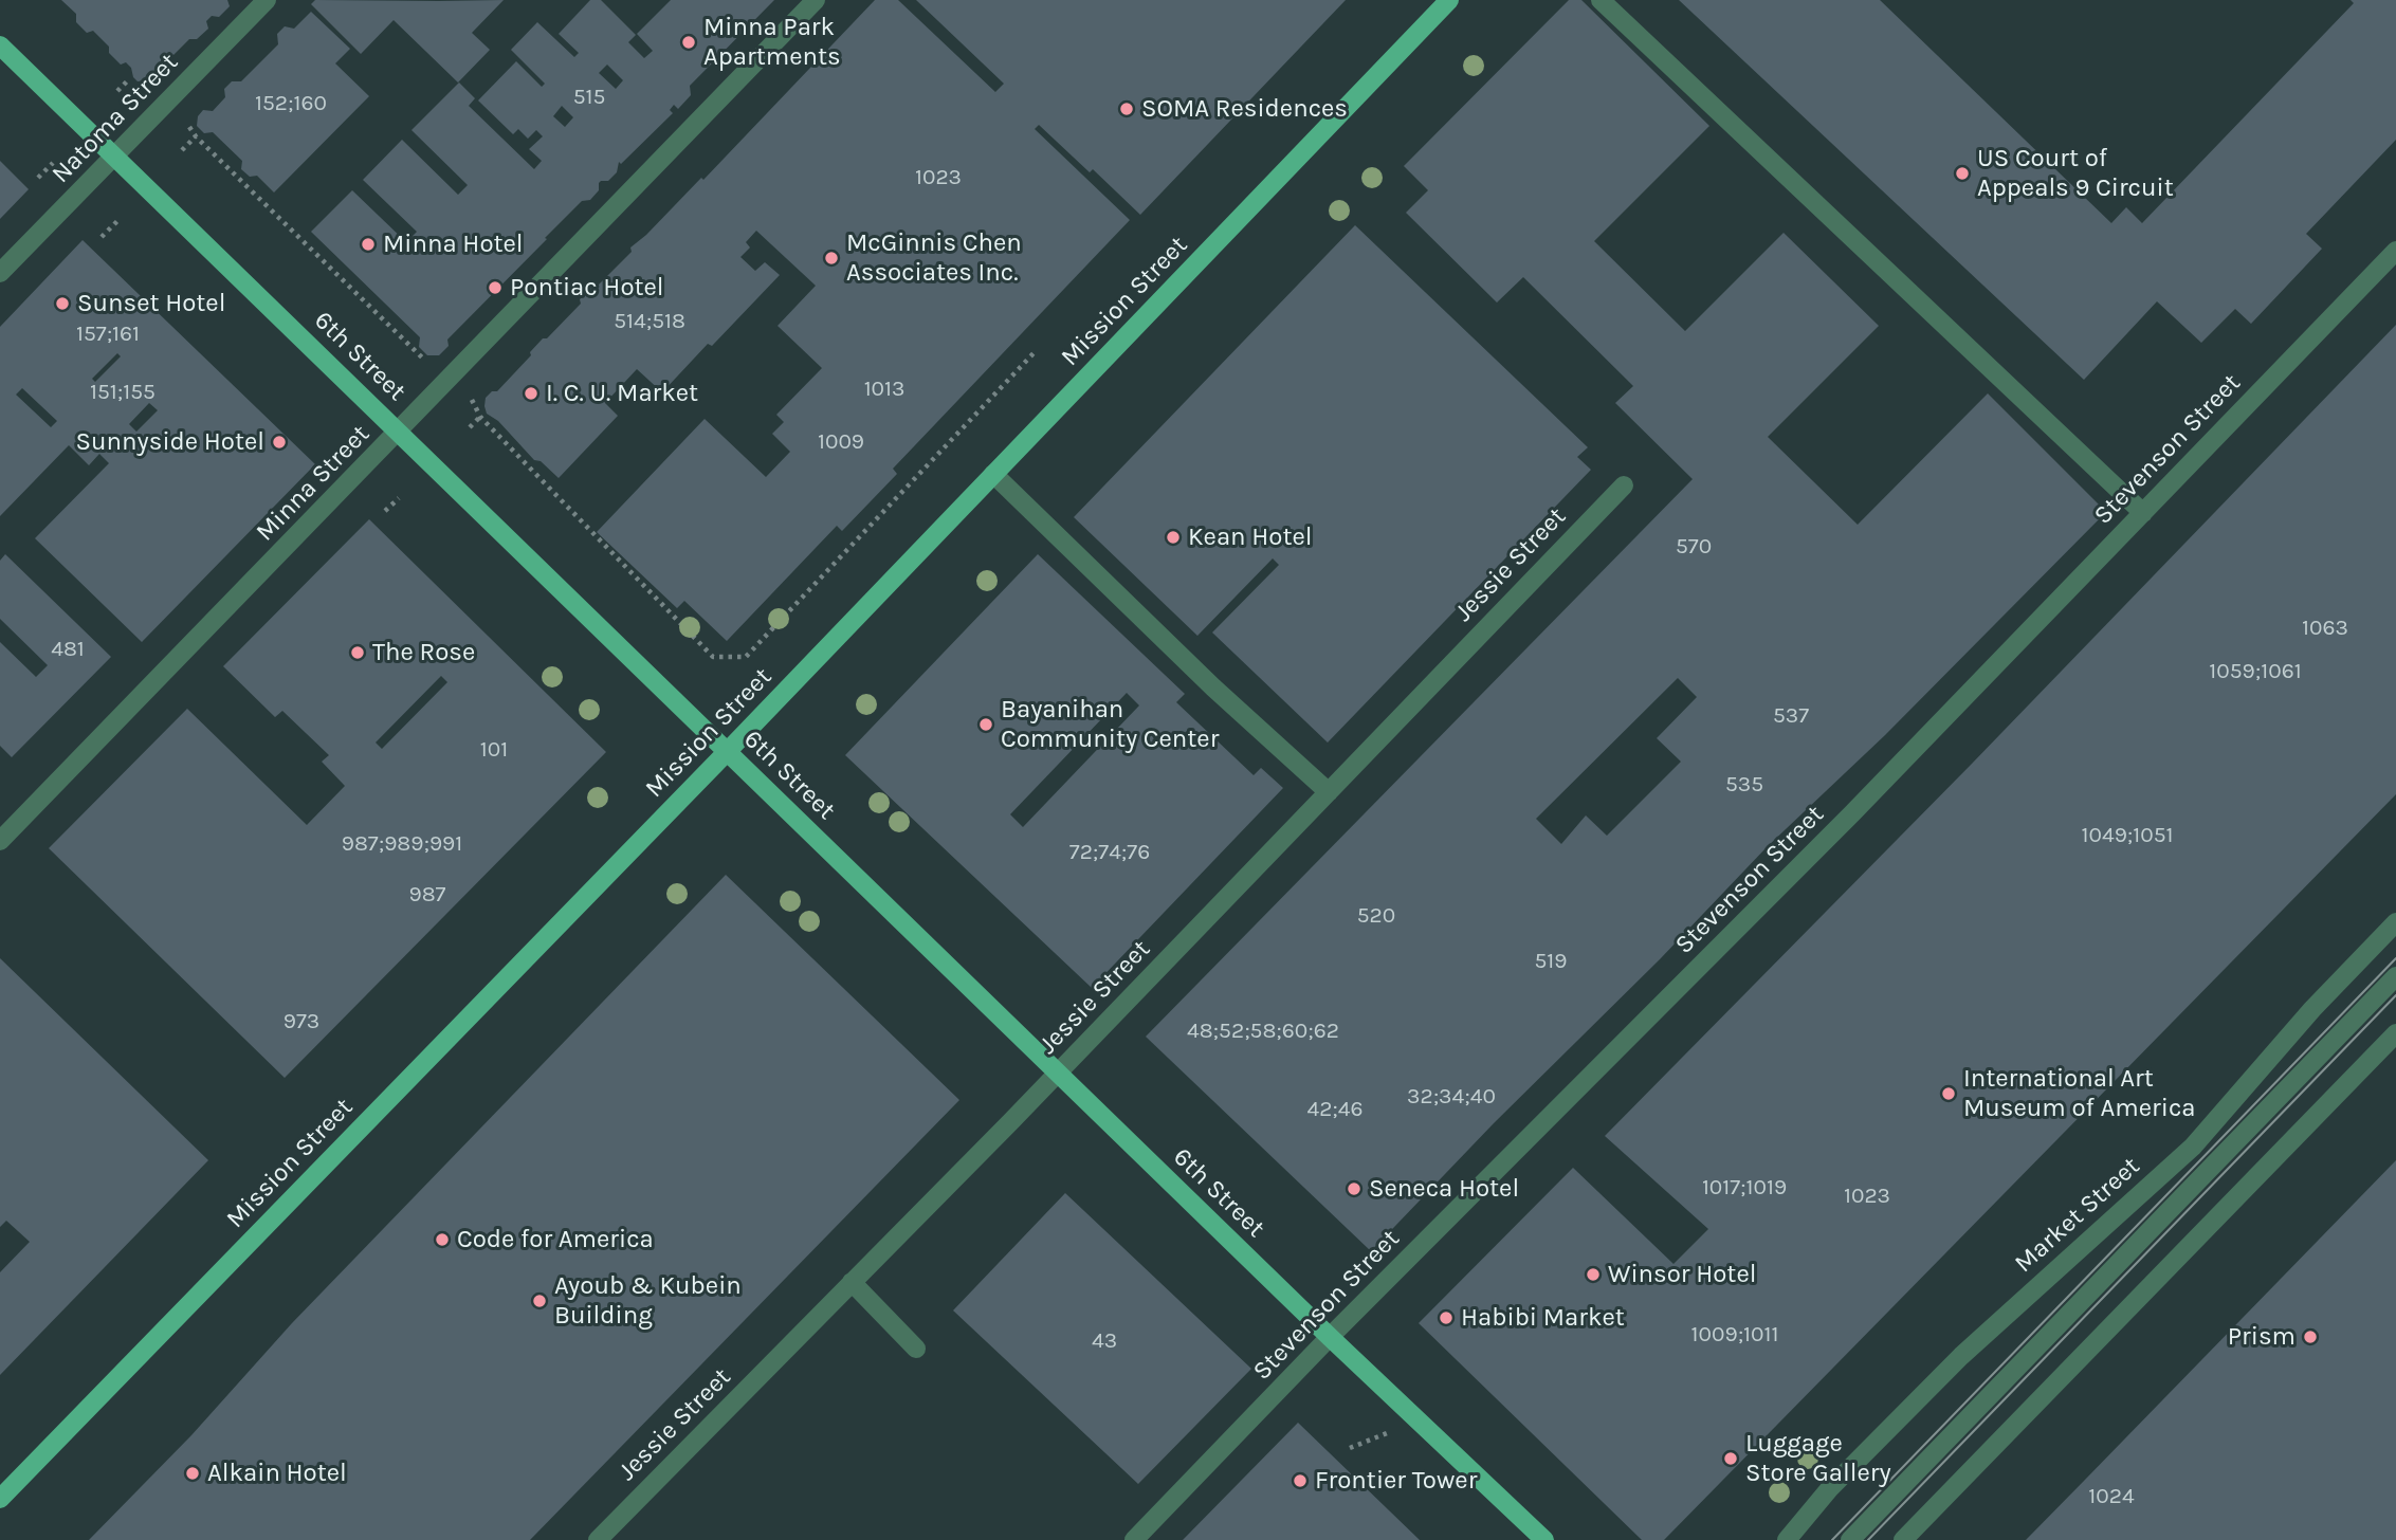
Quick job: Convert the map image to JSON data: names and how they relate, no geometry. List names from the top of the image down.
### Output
{
  "streets": {
    "main road": ["Mission Street", "6th Street"],
    "street": [
      "Natoma Street",
      "Stevenson Street",
      "Minna Street",
      "Jessie Street",
      "Market Street"
    ]
  },
  "crossings": [
    ["Natoma Street", "6th Street"],
    ["Mission Street", "6th Street"],
    ["6th Street", "Stevenson Street"],
    ["6th Street", "Minna Street"],
    ["6th Street", "Jessie Street"]
  ],
  "places": [
    "Minna Park Apartments",
    "SOMA Residences",
    "US Court of Appeals 9 Circuit",
    "Minna Hotel",
    "McGinnis Chen Associates Inc.",
    "Pontiac Hotel",
    "Sunset Hotel",
    "I. C. U. Market",
    "Sunnyside Hotel",
    "Kean Hotel",
    "The Rose",
    "Bayanihan Community Center",
    "International Art Museum of America",
    "Seneca Hotel",
    "Code for America",
    "Winsor Hotel",
    "Ayoub & Kubein Building",
    "Habibi Market",
    "Prism",
    "Luggage Store Gallery",
    "Alkain Hotel",
    "Frontier Tower"
  ],
  "house_numbers": [
    "515",
    "152;160",
    "1023",
    "514;518",
    "157;161",
    "1013",
    "151;155",
    "1009",
    "570",
    "1063",
    "481",
    "1059;1061",
    "537",
    "101",
    "535",
    "1049;1051",
    "987;989;991",
    "72;74;76",
    "987",
    "520",
    "519",
    "973",
    "48;52;58;60;62",
    "32;34;40",
    "42;46",
    "1017;1019",
    "1023",
    "1009;1011",
    "43",
    "1024"
  ]
}
